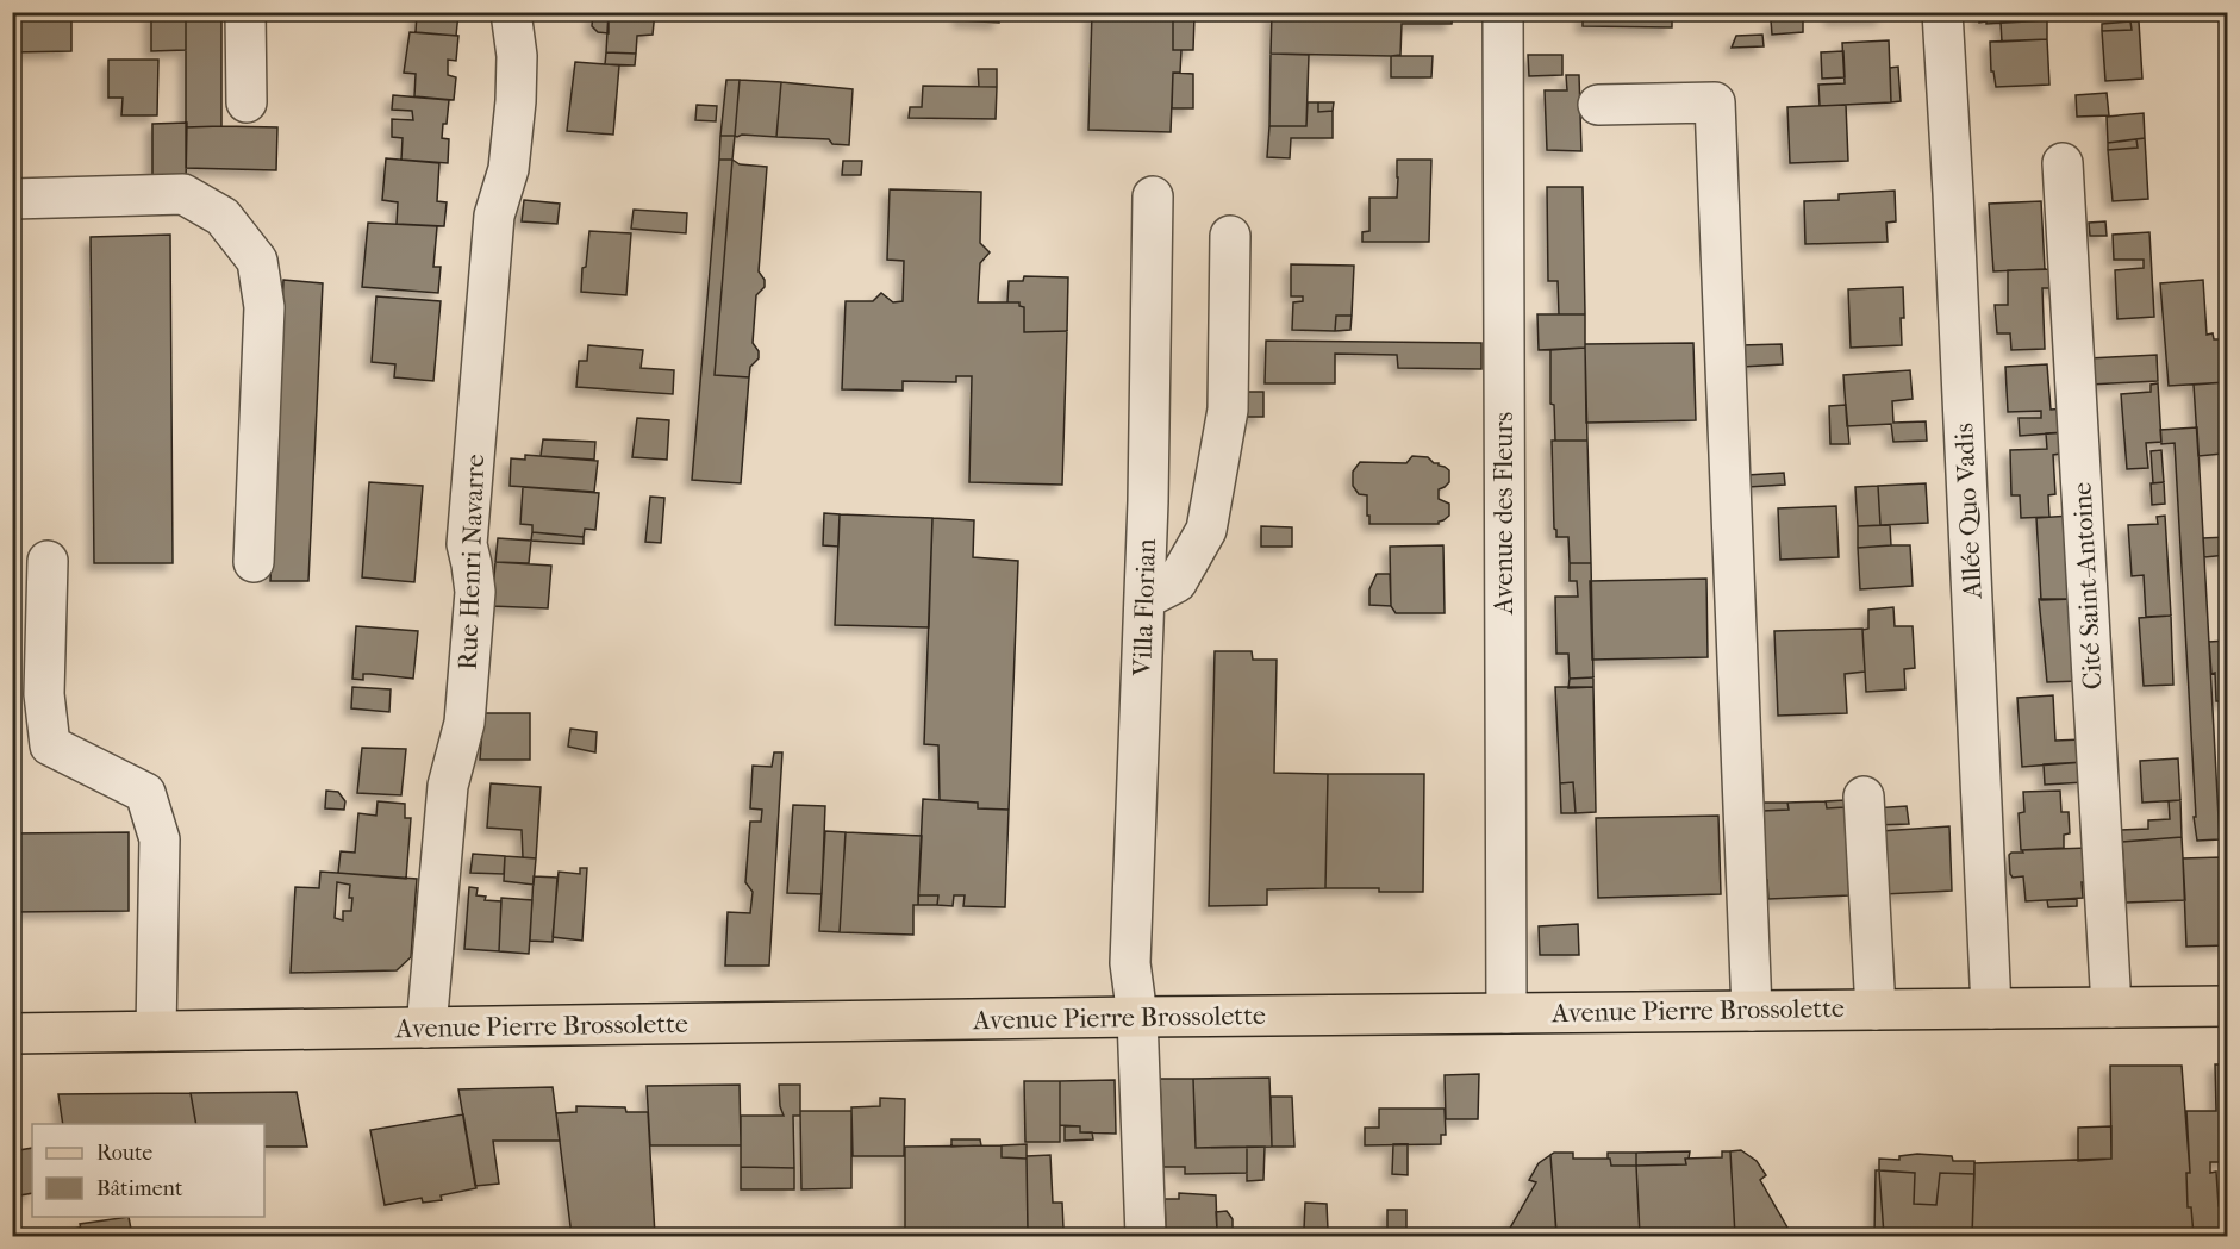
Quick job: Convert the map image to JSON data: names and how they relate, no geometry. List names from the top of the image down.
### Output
{
  "streets": {
    "main road": ["Avenue Pierre Brossolette"],
    "street": [
      "Allée Quo Vadis",
      "Avenue des Fleurs",
      "Rue Henri Navarre",
      "Cité Saint-Antoine",
      "Villa Florian"
    ]
  },
  "crossings": [
    ["Allée Quo Vadis", "Avenue Pierre Brossolette"],
    ["Avenue des Fleurs", "Avenue Pierre Brossolette"],
    ["Rue Henri Navarre", "Avenue Pierre Brossolette"],
    ["Cité Saint-Antoine", "Avenue Pierre Brossolette"],
    ["Villa Florian", "Avenue Pierre Brossolette"]
  ],
  "legend": ["Route", "Bâtiment"]
}
